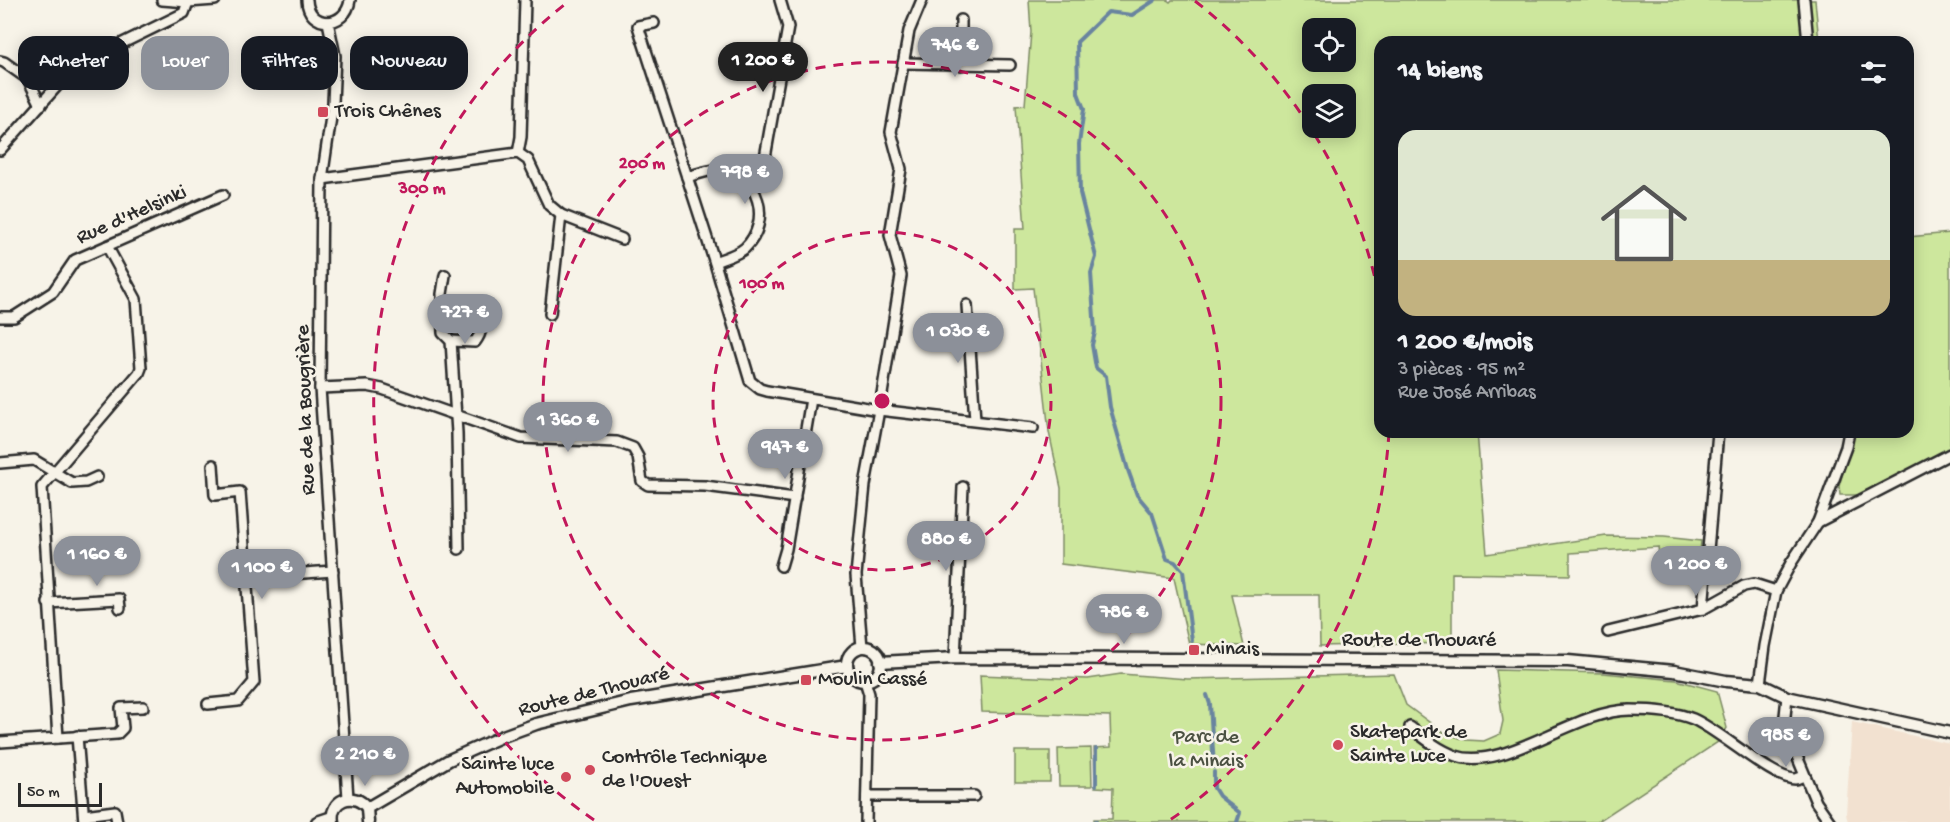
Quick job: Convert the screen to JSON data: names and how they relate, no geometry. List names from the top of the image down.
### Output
{
  "streets": {
    "street": ["Rue d'Helsinki", "Rue de la Bougrière", "Route de Thouaré"]
  },
  "parks": ["Parc de la Minais"],
  "places": {
    "transit": ["Trois Chênes", "Minais", "Moulin Cassé"],
    "other": ["Skatepark de Sainte Luce", "Contrôle Technique de l'Ouest", "Sainte luce Automobile"]
  },
  "scale_bar": "50 m",
  "page": {
    "price": [
      "746 €",
      "1 200 €",
      "798 €",
      "727 €",
      "1 030 €",
      "1 360 €",
      "947 €",
      "880 €",
      "1 160 €",
      "1 200 €",
      "1 100 €",
      "786 €",
      "985 €",
      "2 210 €"
    ],
    "chip": [
      "Acheter",
      "Louer",
      "Filtres",
      "Nouveau"
    ],
    "heading": "14 biens",
    "list": [
      {
        "name": "1 200 €/mois",
        "note": "3 pièces · 95 m² · Rue José Arribas"
      }
    ],
    "scale": "50 m"
  },
  "rings": ["200 m", "300 m", "100 m"]
}
